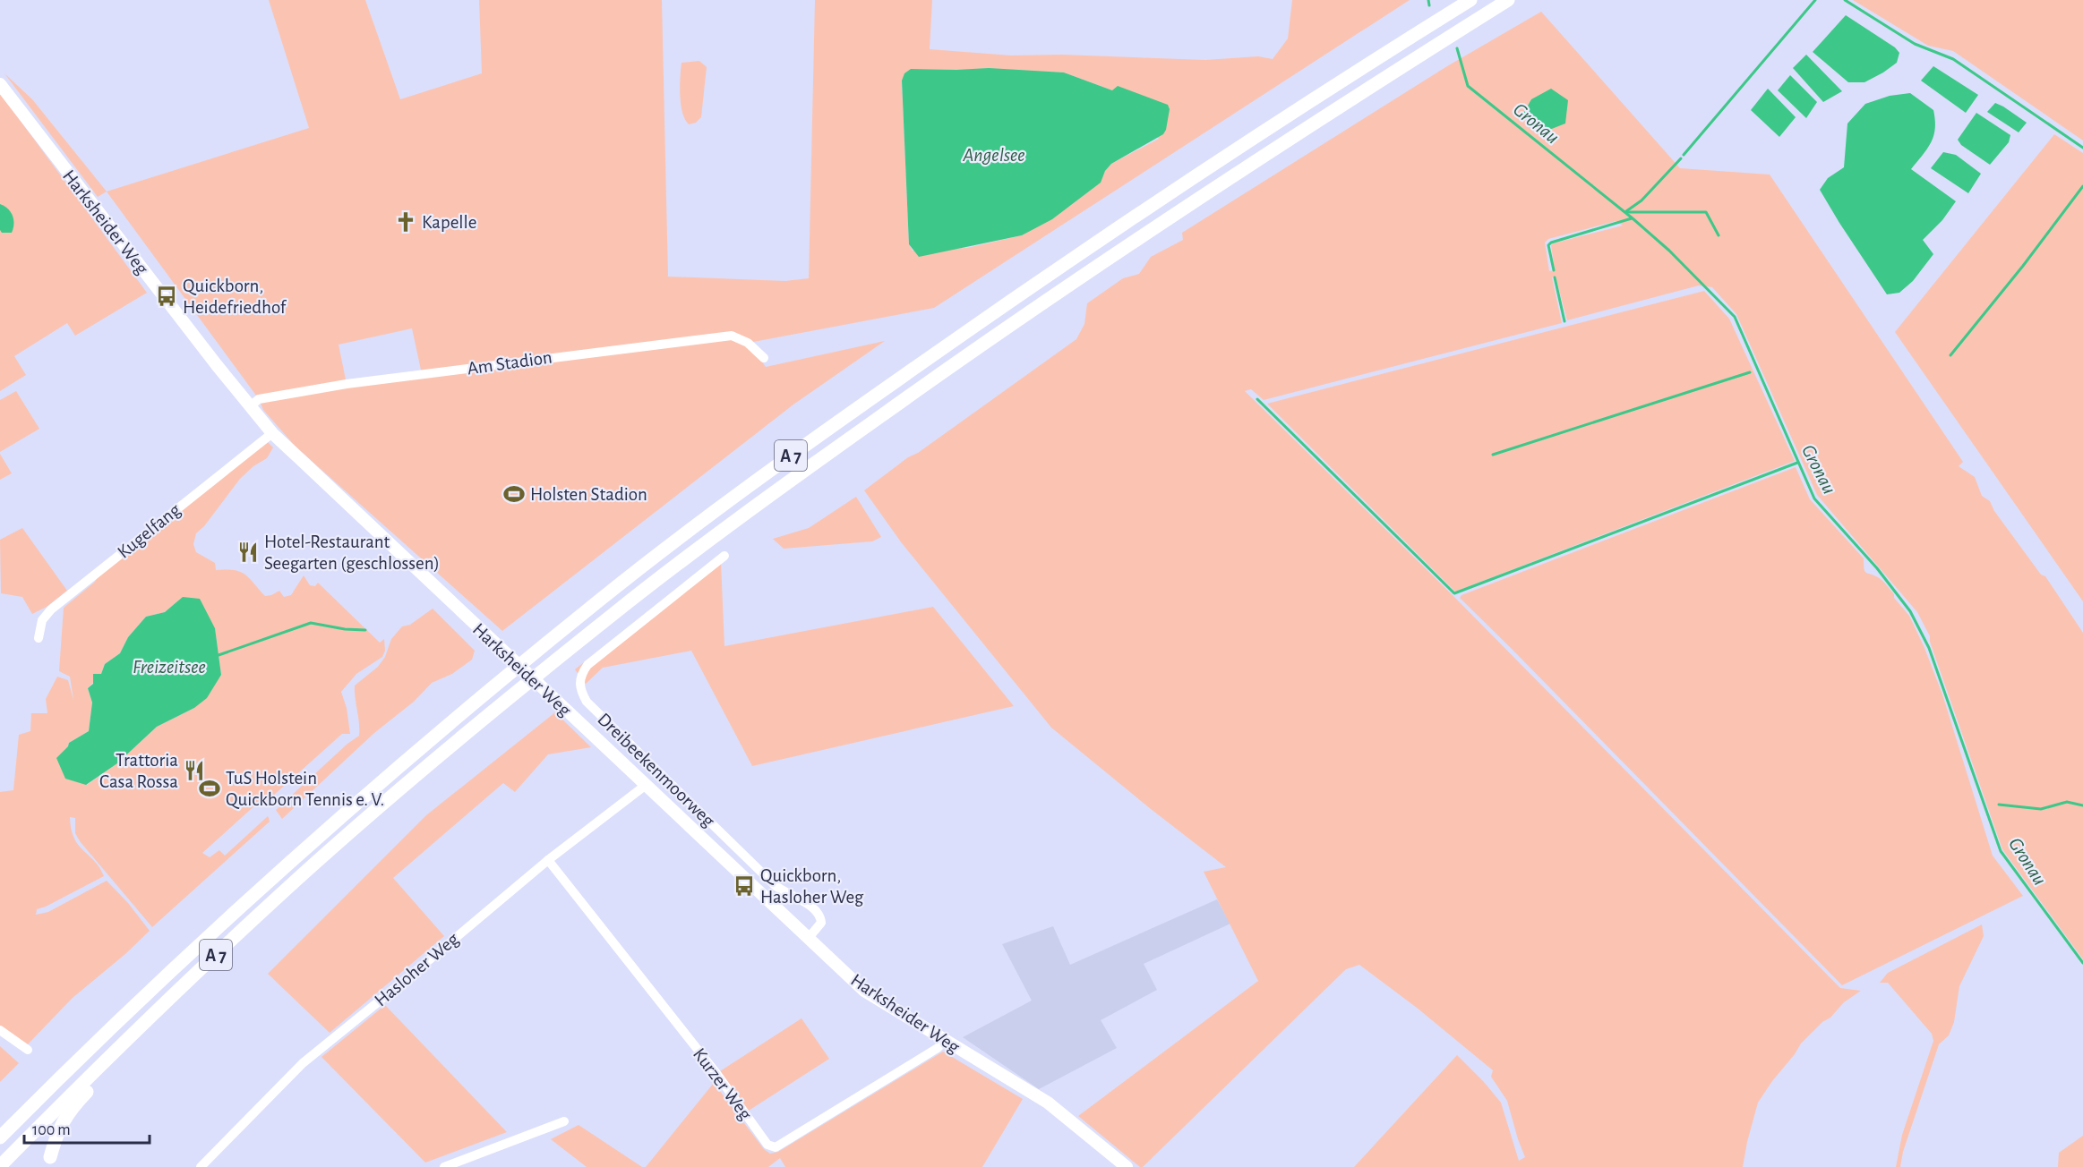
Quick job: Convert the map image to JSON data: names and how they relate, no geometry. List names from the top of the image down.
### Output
{
  "streets": {
    "highway": ["A 7"],
    "main road": ["Harksheider Weg"],
    "street": [
      "Am Stadion",
      "Kugelfang",
      "Dreibeekenmoorweg",
      "Hasloher Weg",
      "Kurzer Weg"
    ]
  },
  "crossings": [
    ["Harksheider Weg", "Am Stadion"],
    ["Harksheider Weg", "Kugelfang"],
    ["Harksheider Weg", "Dreibeekenmoorweg"],
    ["Harksheider Weg", "Hasloher Weg"],
    ["Harksheider Weg", "Kurzer Weg"],
    ["Hasloher Weg", "Kurzer Weg"]
  ],
  "water": ["Gronau", "Angelsee", "Freizeitsee"],
  "places": {
    "church": ["Kapelle"],
    "bus stop": ["Quickborn, Heidefriedhof", "Quickborn, Hasloher Weg"],
    "sports": ["Holsten Stadion", "TuS Holstein Quickborn Tennis e. V."],
    "restaurant": ["Hotel-Restaurant Seegarten (geschlossen)", "Trattoria Casa Rossa"]
  },
  "scale_bar": "100 m"
}
